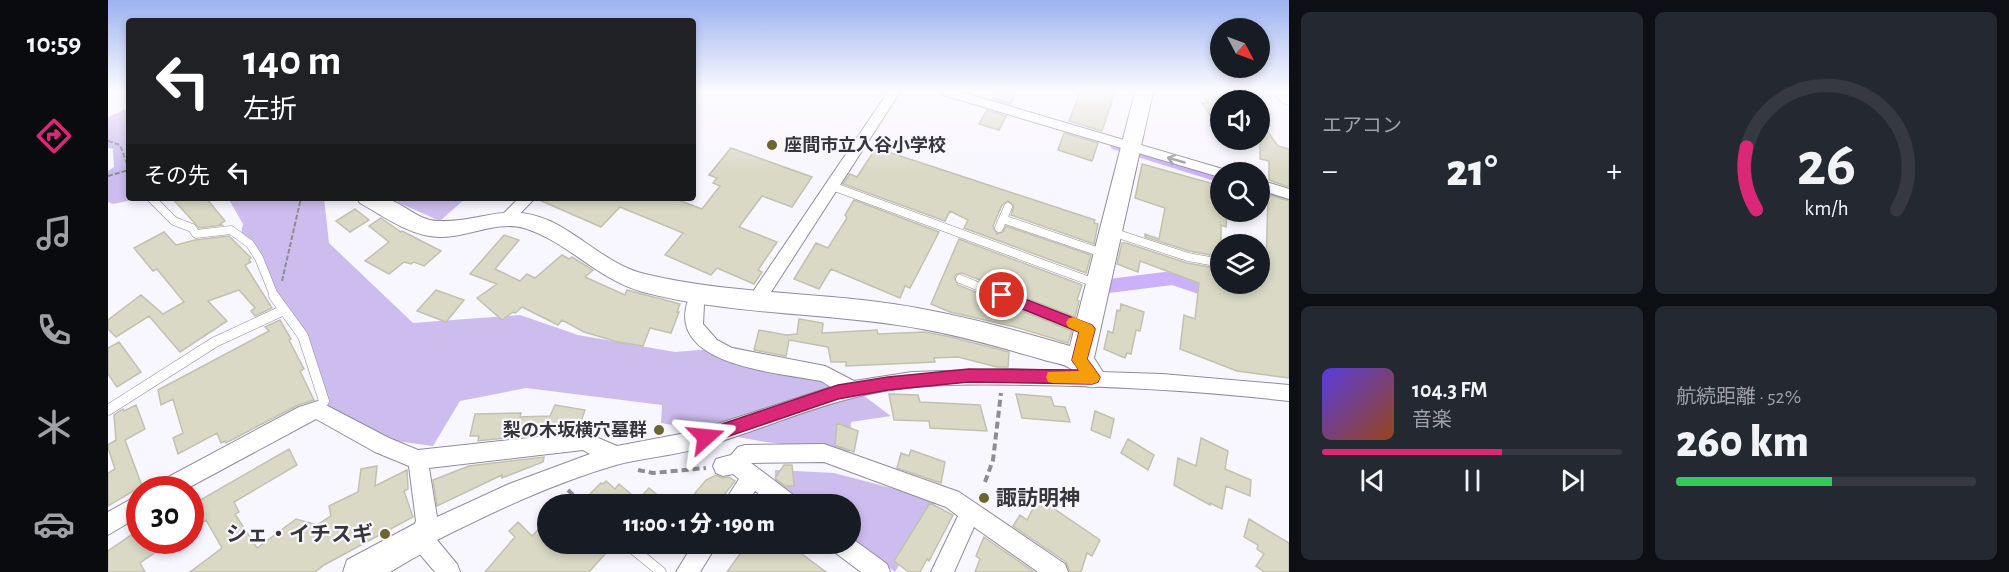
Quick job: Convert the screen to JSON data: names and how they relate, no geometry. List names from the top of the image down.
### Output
{
  "places": [
    "座間市立入谷小学校",
    "梨の木坂横穴墓群",
    "諏訪明神",
    "シェ・イチスギ"
  ],
  "north": "bottom right",
  "page": {
    "tabs": "10:59",
    "tile": [
      "エアコン",
      ["航続距離 · 52%", "260 km"]
    ],
    "turn": ["140 m", "左折"],
    "then": "その先",
    "heat": ["−", "21°", "+"],
    "song": ["104.3 FM", "音楽"],
    "limit": "30",
    "trip": "11:00 · 1 分 · 190 m",
    "gauge": ["26", "km/h"]
  }
}
